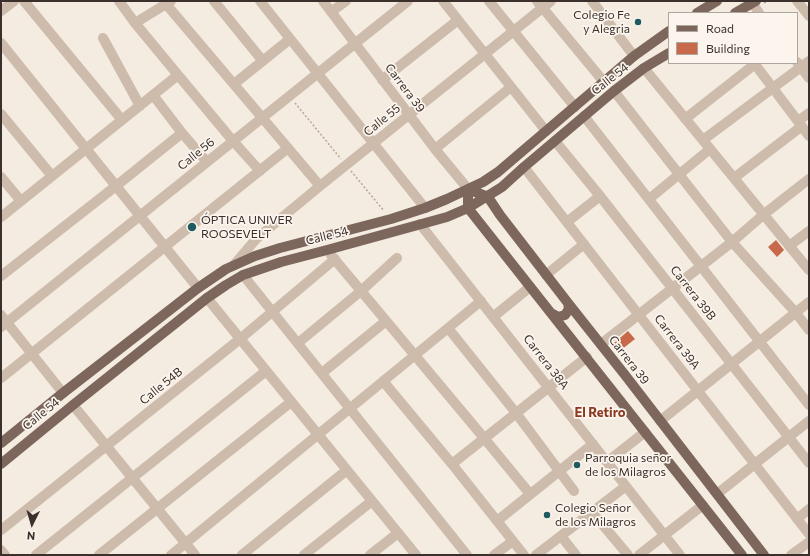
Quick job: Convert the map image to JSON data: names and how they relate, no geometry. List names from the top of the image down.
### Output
{
  "streets": {
    "main road": ["Calle 54", "Carrera 39"],
    "street": [
      "Calle 55",
      "Calle 56",
      "Carrera 39B",
      "Carrera 39A",
      "Carrera 38A",
      "Calle 54B"
    ]
  },
  "crossings": [
    ["Calle 54", "Carrera 39"],
    ["Calle 54", "Calle 55"],
    ["Calle 54", "Carrera 39B"],
    ["Calle 54", "Carrera 39A"],
    ["Calle 54", "Carrera 38A"],
    ["Carrera 39", "Calle 55"],
    ["Carrera 39", "Calle 56"]
  ],
  "districts": ["El Retiro"],
  "places": [
    "Colegio Fe y Alegria",
    "ÓPTICA UNIVER ROOSEVELT",
    "Parroquia señor de los Milagros",
    "Colegio Señor de los Milagros"
  ],
  "legend": ["Road", "Building"],
  "north": "bottom"
}
